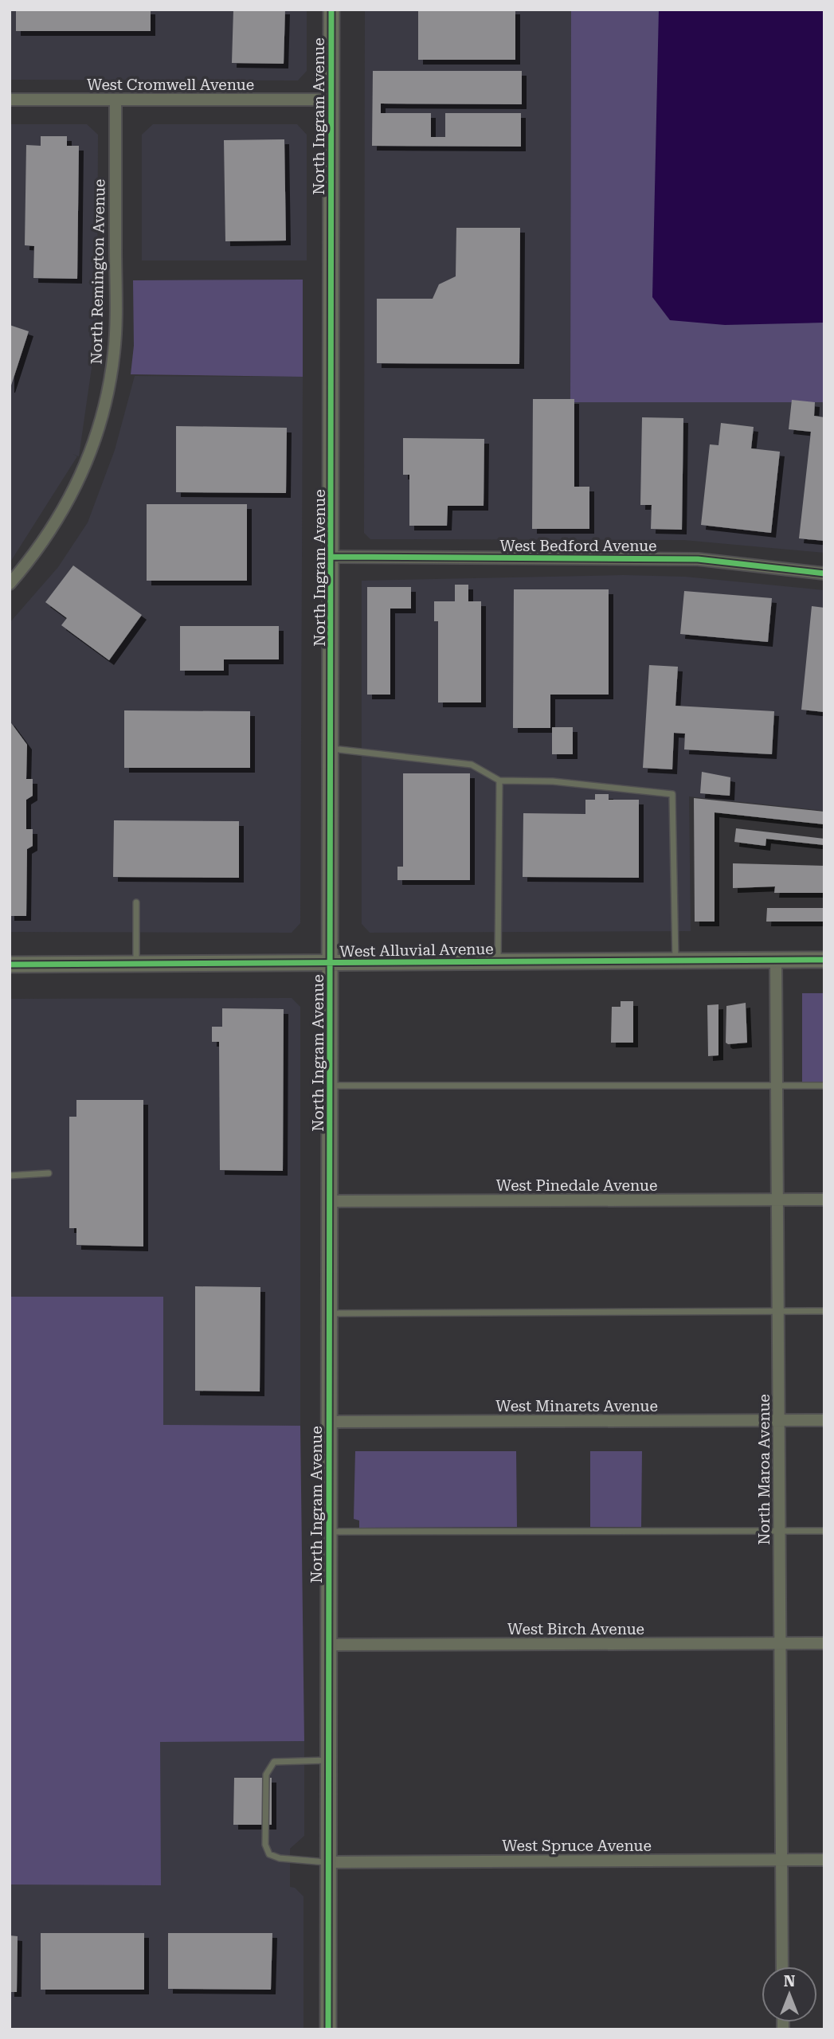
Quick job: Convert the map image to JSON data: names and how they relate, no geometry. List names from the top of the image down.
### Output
{
  "streets": {
    "street": [
      "West Cromwell Avenue",
      "North Ingram Avenue",
      "North Remington Avenue",
      "West Bedford Avenue",
      "West Alluvial Avenue",
      "West Pinedale Avenue",
      "West Minarets Avenue",
      "North Maroa Avenue",
      "West Birch Avenue",
      "West Spruce Avenue"
    ]
  },
  "crossings": [
    ["West Cromwell Avenue", "North Ingram Avenue"],
    ["West Cromwell Avenue", "North Remington Avenue"],
    ["North Ingram Avenue", "West Bedford Avenue"],
    ["North Ingram Avenue", "West Alluvial Avenue"],
    ["North Ingram Avenue", "West Pinedale Avenue"],
    ["North Ingram Avenue", "West Minarets Avenue"],
    ["North Ingram Avenue", "West Birch Avenue"],
    ["North Ingram Avenue", "West Spruce Avenue"],
    ["West Alluvial Avenue", "North Maroa Avenue"],
    ["West Pinedale Avenue", "North Maroa Avenue"],
    ["West Minarets Avenue", "North Maroa Avenue"],
    ["North Maroa Avenue", "West Birch Avenue"],
    ["North Maroa Avenue", "West Spruce Avenue"]
  ],
  "north": "top"
}
